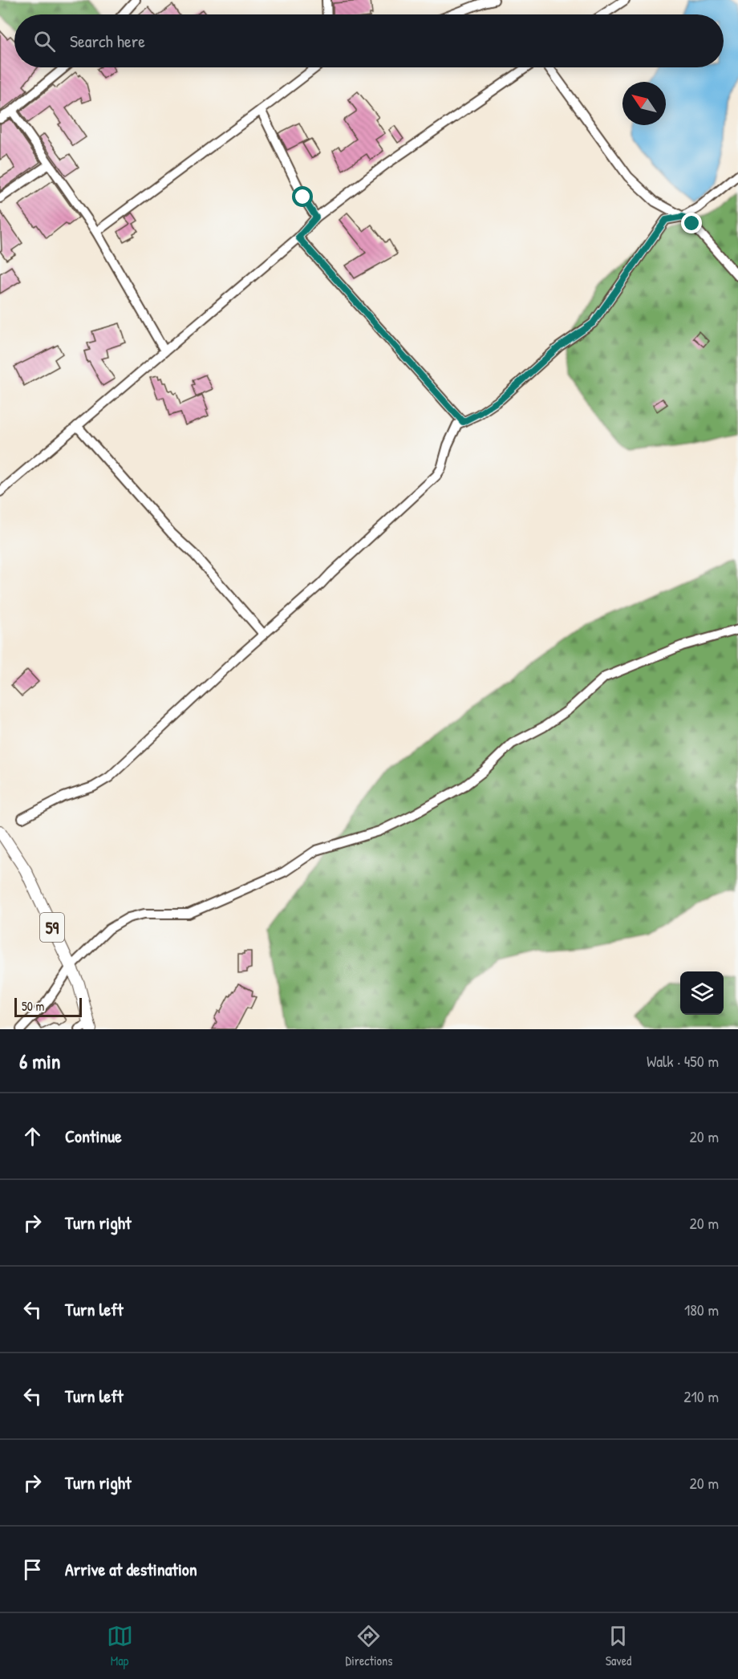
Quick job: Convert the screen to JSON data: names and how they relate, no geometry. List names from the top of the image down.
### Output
{
  "streets": {
    "main road": ["59"]
  },
  "scale_bar": "50 m",
  "north": "top left",
  "page": {
    "search": "Search here",
    "scale": "50 m",
    "heading": ["6 min", "Walk · 450 m"],
    "list": [
      ["Continue", "20 m"],
      ["Turn right", "20 m"],
      ["Turn left", "180 m"],
      ["Turn left", "210 m"],
      ["Turn right", "20 m"],
      "Arrive at destination"
    ],
    "nav": ["Map", "Directions", "Saved"]
  }
}
